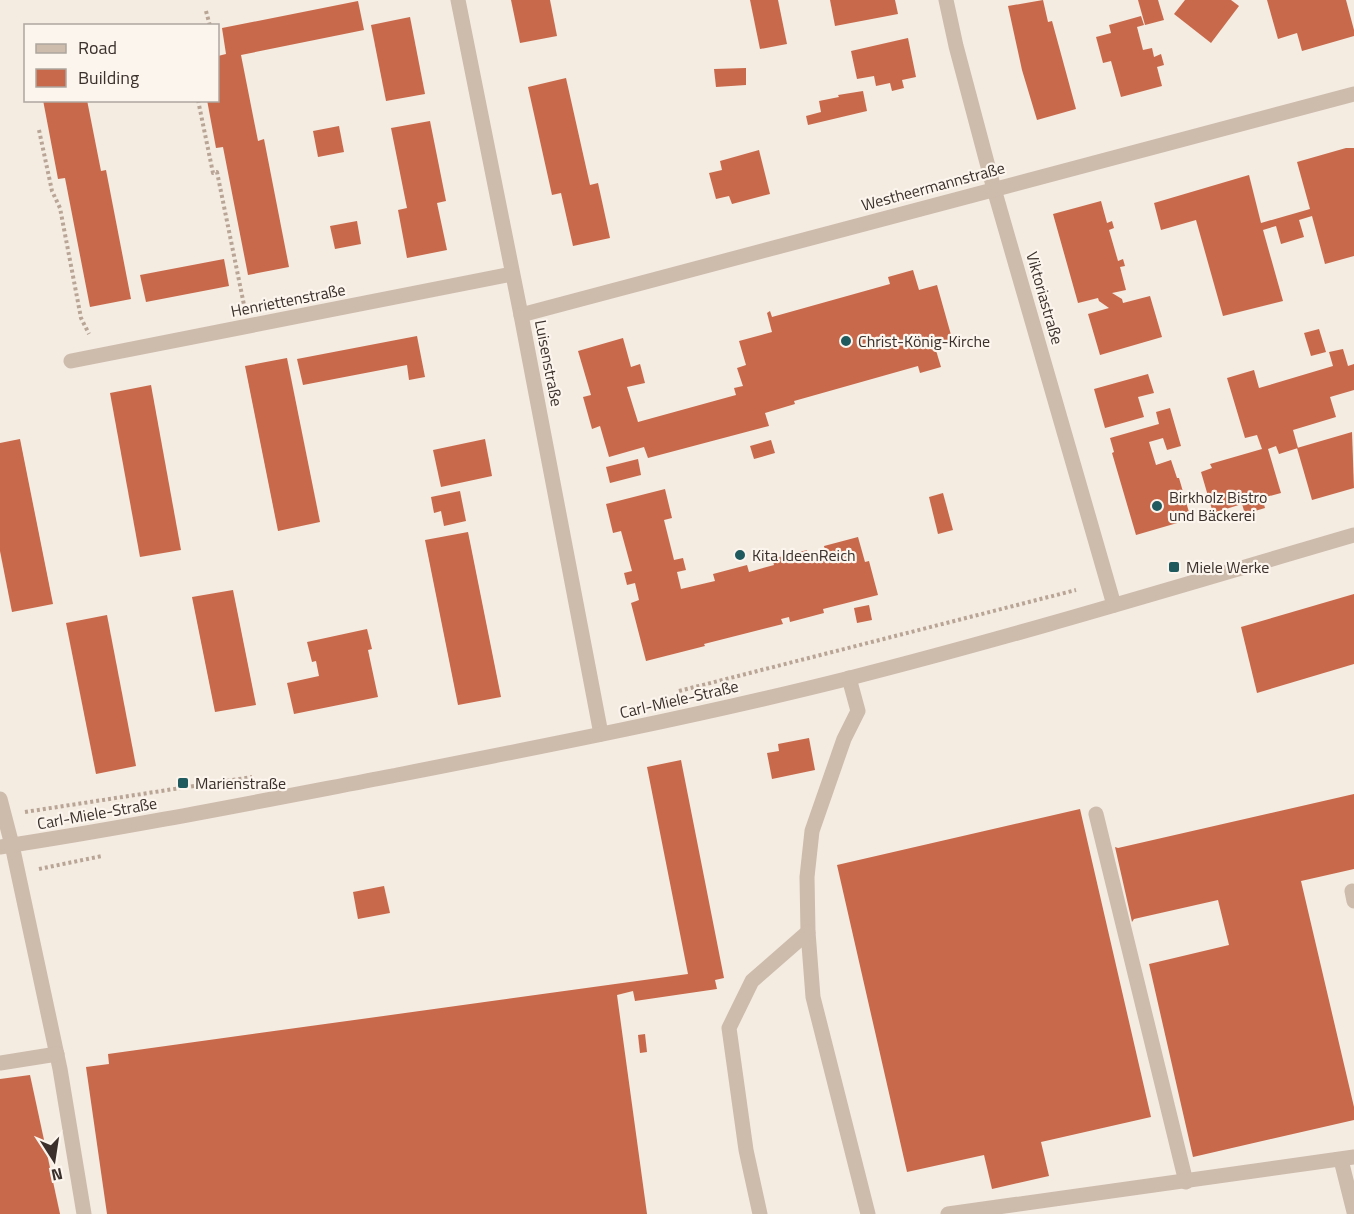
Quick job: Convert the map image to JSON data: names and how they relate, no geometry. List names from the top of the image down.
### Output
{
  "streets": {
    "street": [
      "Westheermannstraße",
      "Viktoriastraße",
      "Henriettenstraße",
      "Luisenstraße",
      "Carl-Miele-Straße"
    ]
  },
  "crossings": [
    ["Westheermannstraße", "Viktoriastraße"],
    ["Westheermannstraße", "Luisenstraße"],
    ["Viktoriastraße", "Carl-Miele-Straße"],
    ["Henriettenstraße", "Luisenstraße"],
    ["Luisenstraße", "Carl-Miele-Straße"]
  ],
  "places": {
    "other": ["Christ-König-Kirche", "Birkholz Bistro und Bäckerei", "Kita IdeenReich"],
    "transit": ["Miele Werke", "Marienstraße"]
  },
  "legend": ["Road", "Building"],
  "north": "bottom"
}
